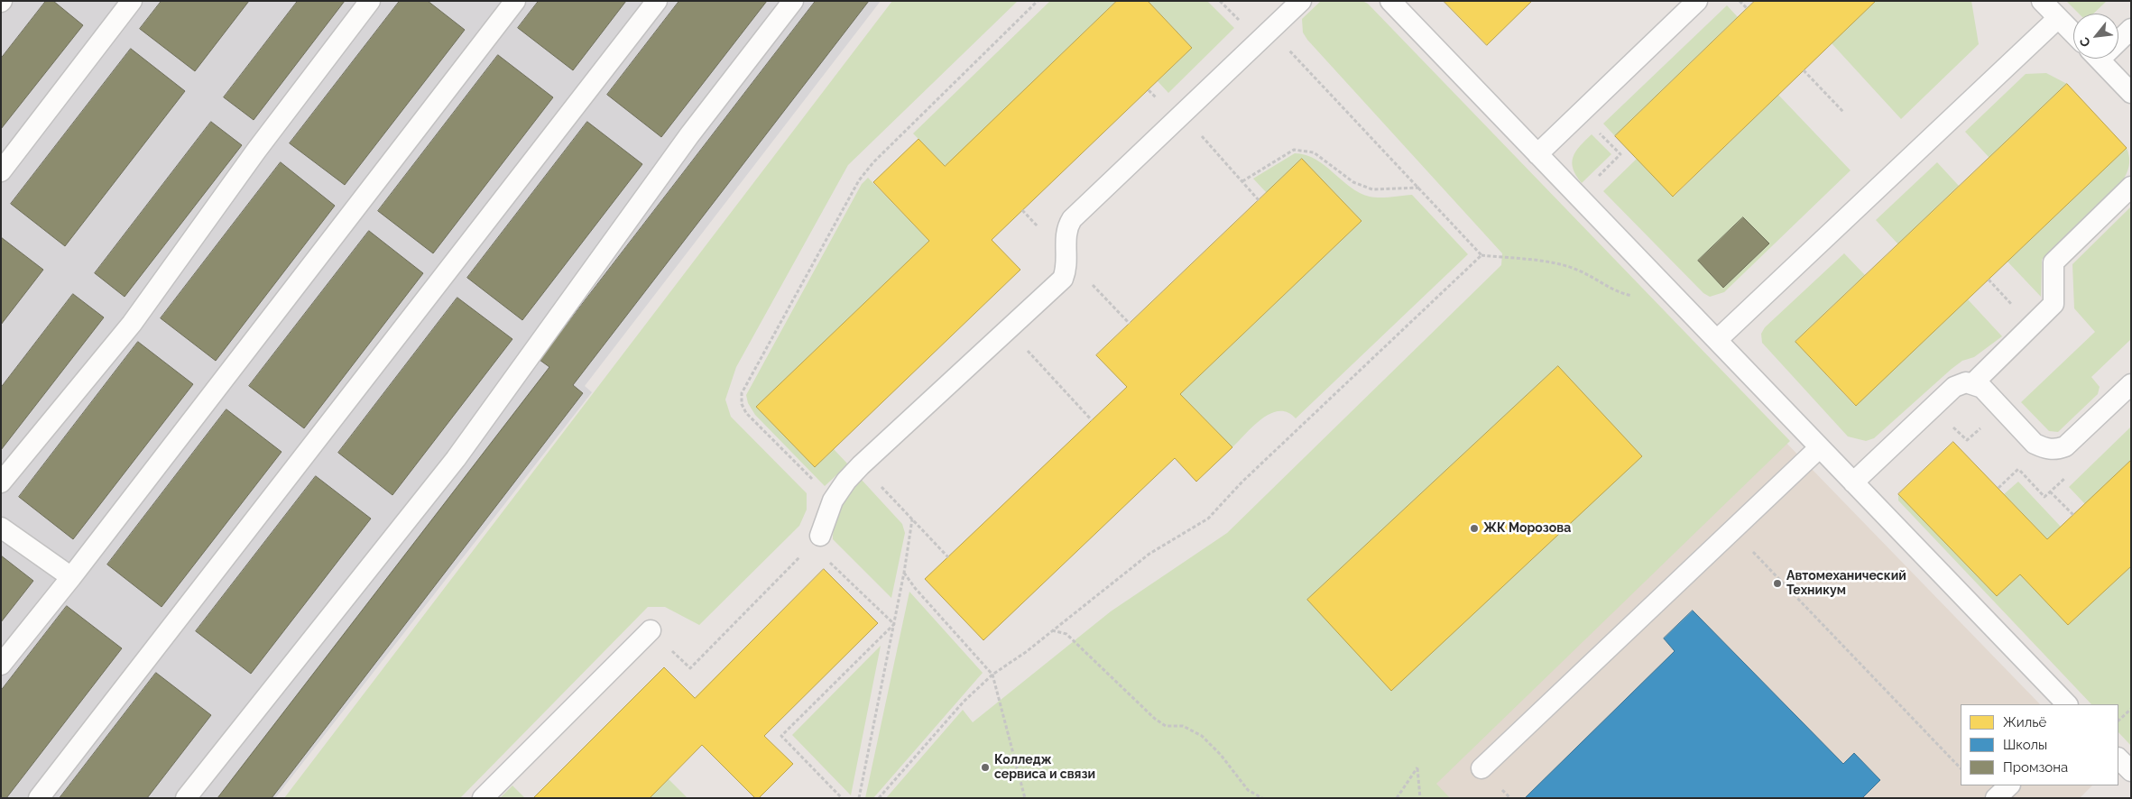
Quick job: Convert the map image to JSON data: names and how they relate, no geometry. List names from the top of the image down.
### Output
{
  "places": ["ЖК Морозова", "Автомеханический Техникум", "Колледж сервиса и связи"],
  "legend": ["Жильё", "Школы", "Промзона"],
  "north": "bottom left"
}
